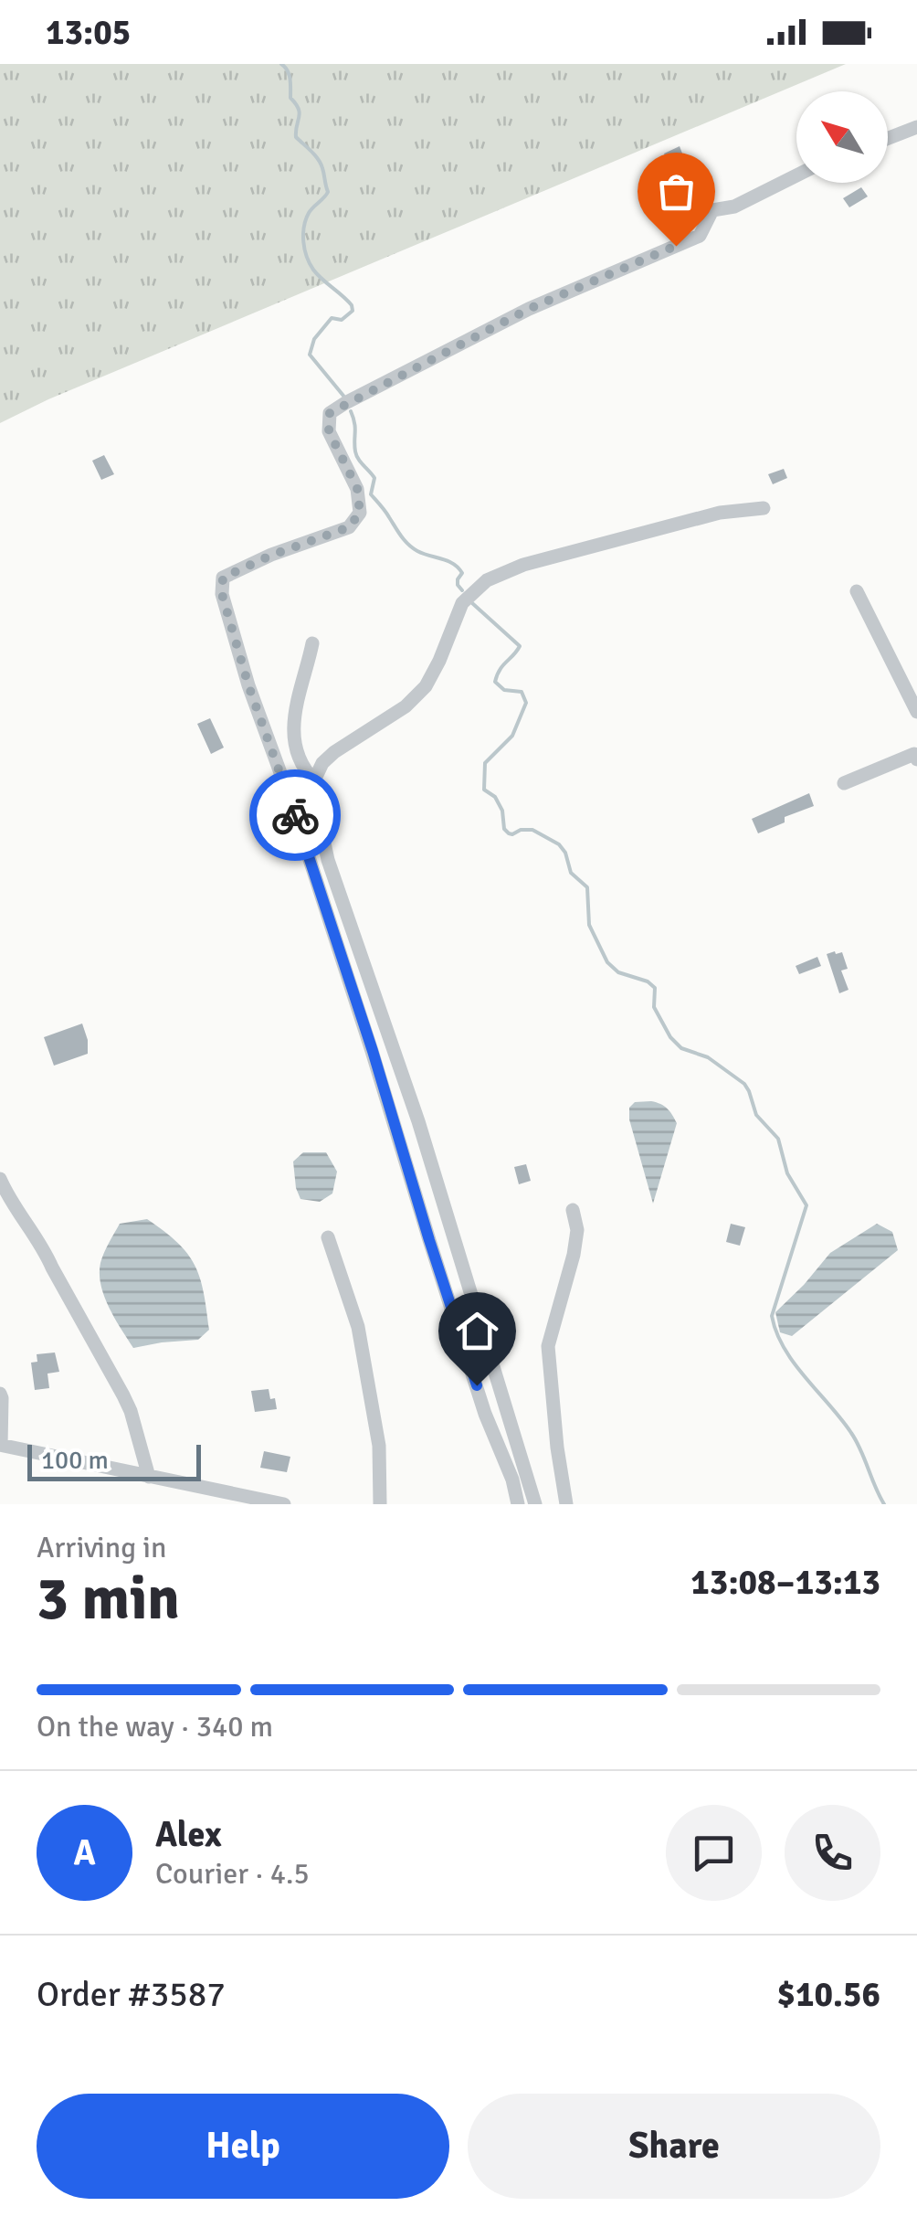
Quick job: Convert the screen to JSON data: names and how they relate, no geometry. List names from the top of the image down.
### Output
{
  "scale_bar": "100 m",
  "north": "top left",
  "page": {
    "status": "13:05",
    "scale": "100 m",
    "heading": ["3 min", "Arriving in", "13:08–13:13"],
    "panel": [
      "Alex",
      "Courier · 4.5",
      "Order #3587",
      "$10.56"
    ],
    "bar": "On the way · 340 m",
    "round": "A",
    "buttons": ["Help", "Share"]
  }
}
